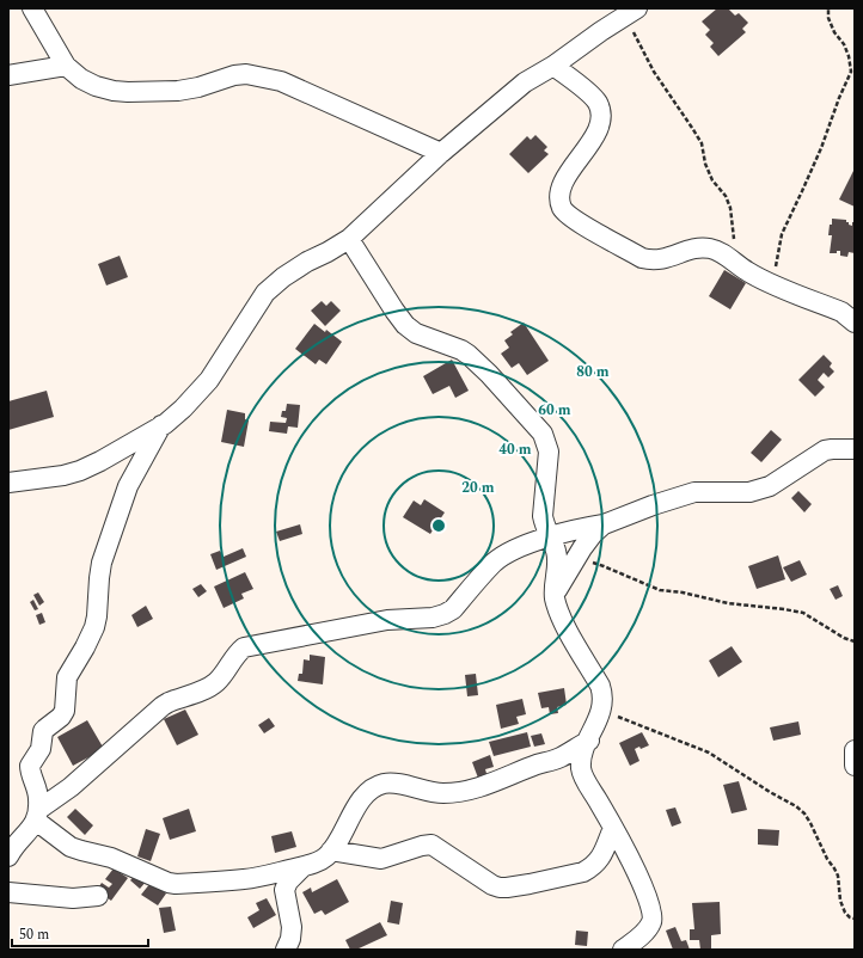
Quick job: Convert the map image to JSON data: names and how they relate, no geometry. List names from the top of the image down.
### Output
{
  "scale_bar": "50 m",
  "rings": [
    "80 m",
    "60 m",
    "40 m",
    "20 m"
  ]
}
